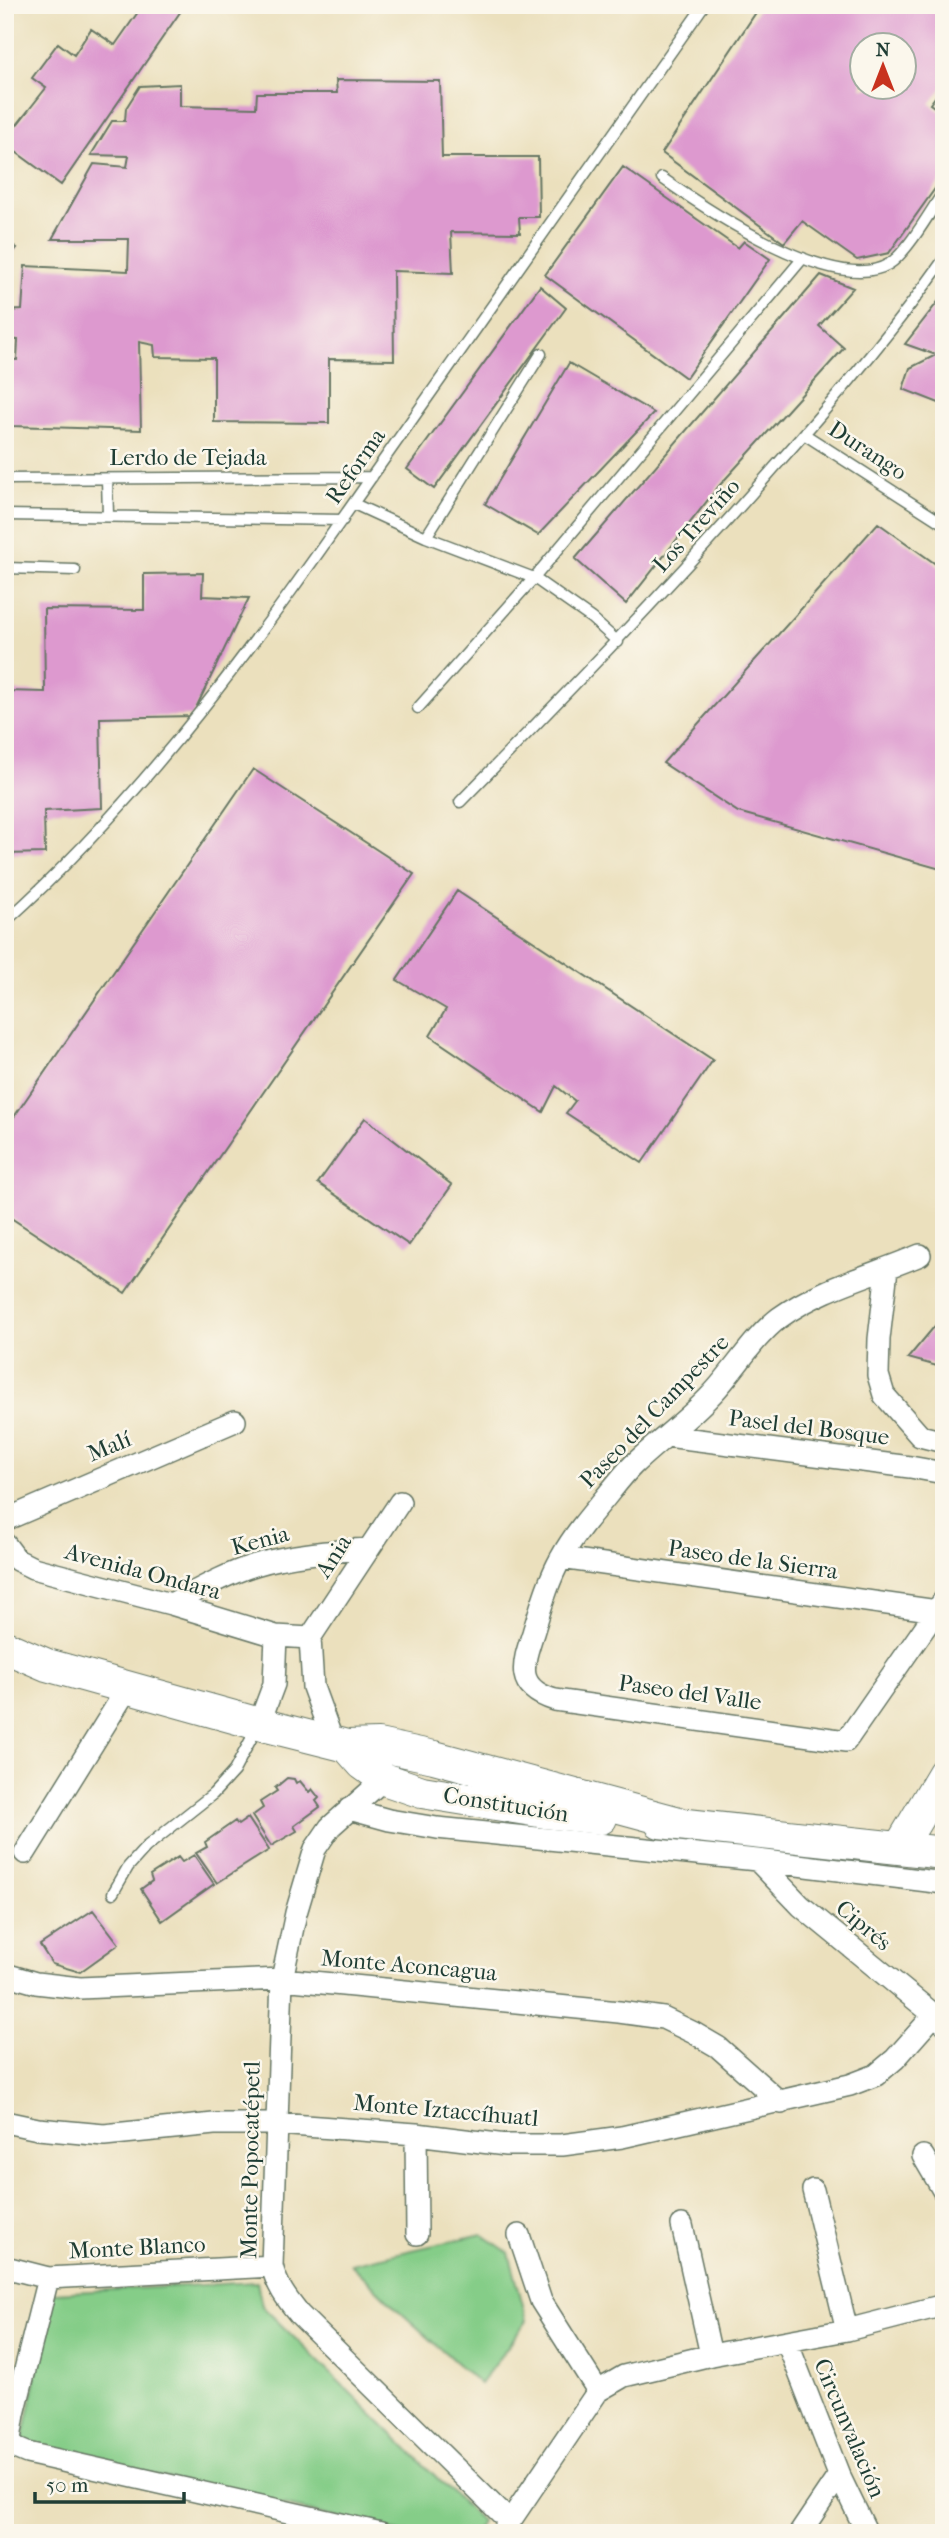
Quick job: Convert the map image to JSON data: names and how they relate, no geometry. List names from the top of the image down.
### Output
{
  "streets": {
    "street": [
      "Paseo del Campestre",
      "Pasel del Bosque",
      "Malí",
      "Kenia",
      "Ania",
      "Paseo de la Sierra",
      "Avenida Ondara",
      "Paseo del Valle",
      "Constitución",
      "Ciprés",
      "Monte Aconcagua",
      "Monte Iztaccíhuatl",
      "Monte Popocatépetl",
      "Monte Blanco",
      "Circunvalación"
    ],
    "lane": [
      "Durango",
      "Lerdo de Tejada",
      "Reforma",
      "Los Treviño"
    ]
  },
  "crossings": [
    ["Durango", "Los Treviño"],
    ["Lerdo de Tejada", "Reforma"],
    ["Paseo del Campestre", "Pasel del Bosque"],
    ["Paseo del Campestre", "Paseo de la Sierra"],
    ["Paseo del Campestre", "Paseo del Valle"],
    ["Kenia", "Ania"],
    ["Kenia", "Avenida Ondara"],
    ["Ania", "Avenida Ondara"],
    ["Paseo de la Sierra", "Paseo del Valle"],
    ["Constitución", "Monte Popocatépetl"],
    ["Ciprés", "Monte Iztaccíhuatl"],
    ["Monte Aconcagua", "Monte Iztaccíhuatl"],
    ["Monte Aconcagua", "Monte Popocatépetl"],
    ["Monte Iztaccíhuatl", "Monte Popocatépetl"],
    ["Monte Popocatépetl", "Monte Blanco"],
    ["Monte Popocatépetl", "Circunvalación"]
  ],
  "scale_bar": "50 m",
  "north": "top"
}
